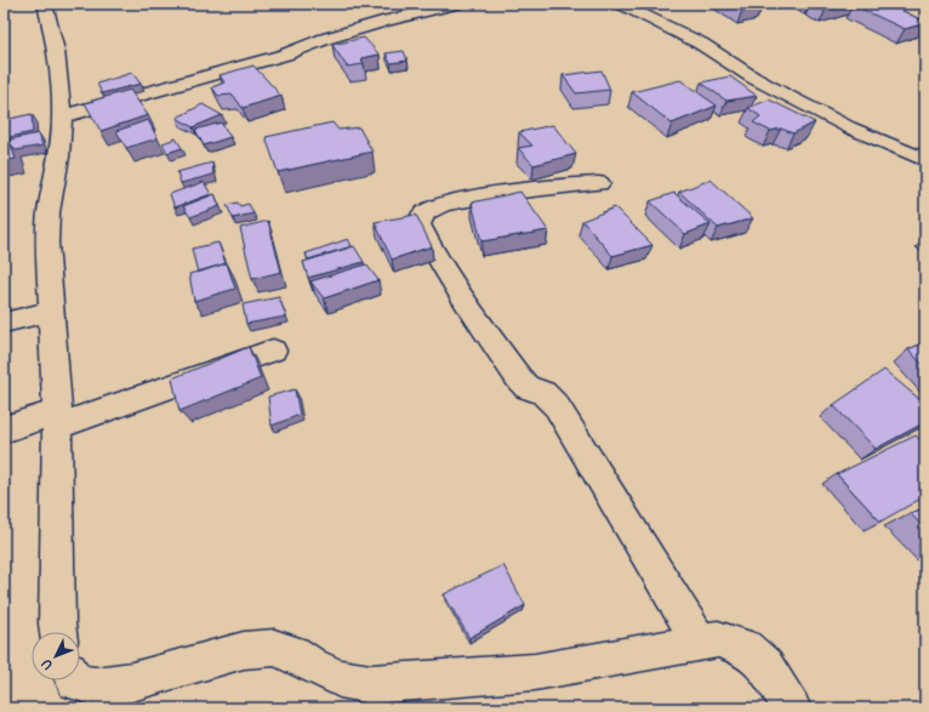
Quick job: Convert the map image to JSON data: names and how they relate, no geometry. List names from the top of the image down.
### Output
{
  "north": "bottom left"
}
